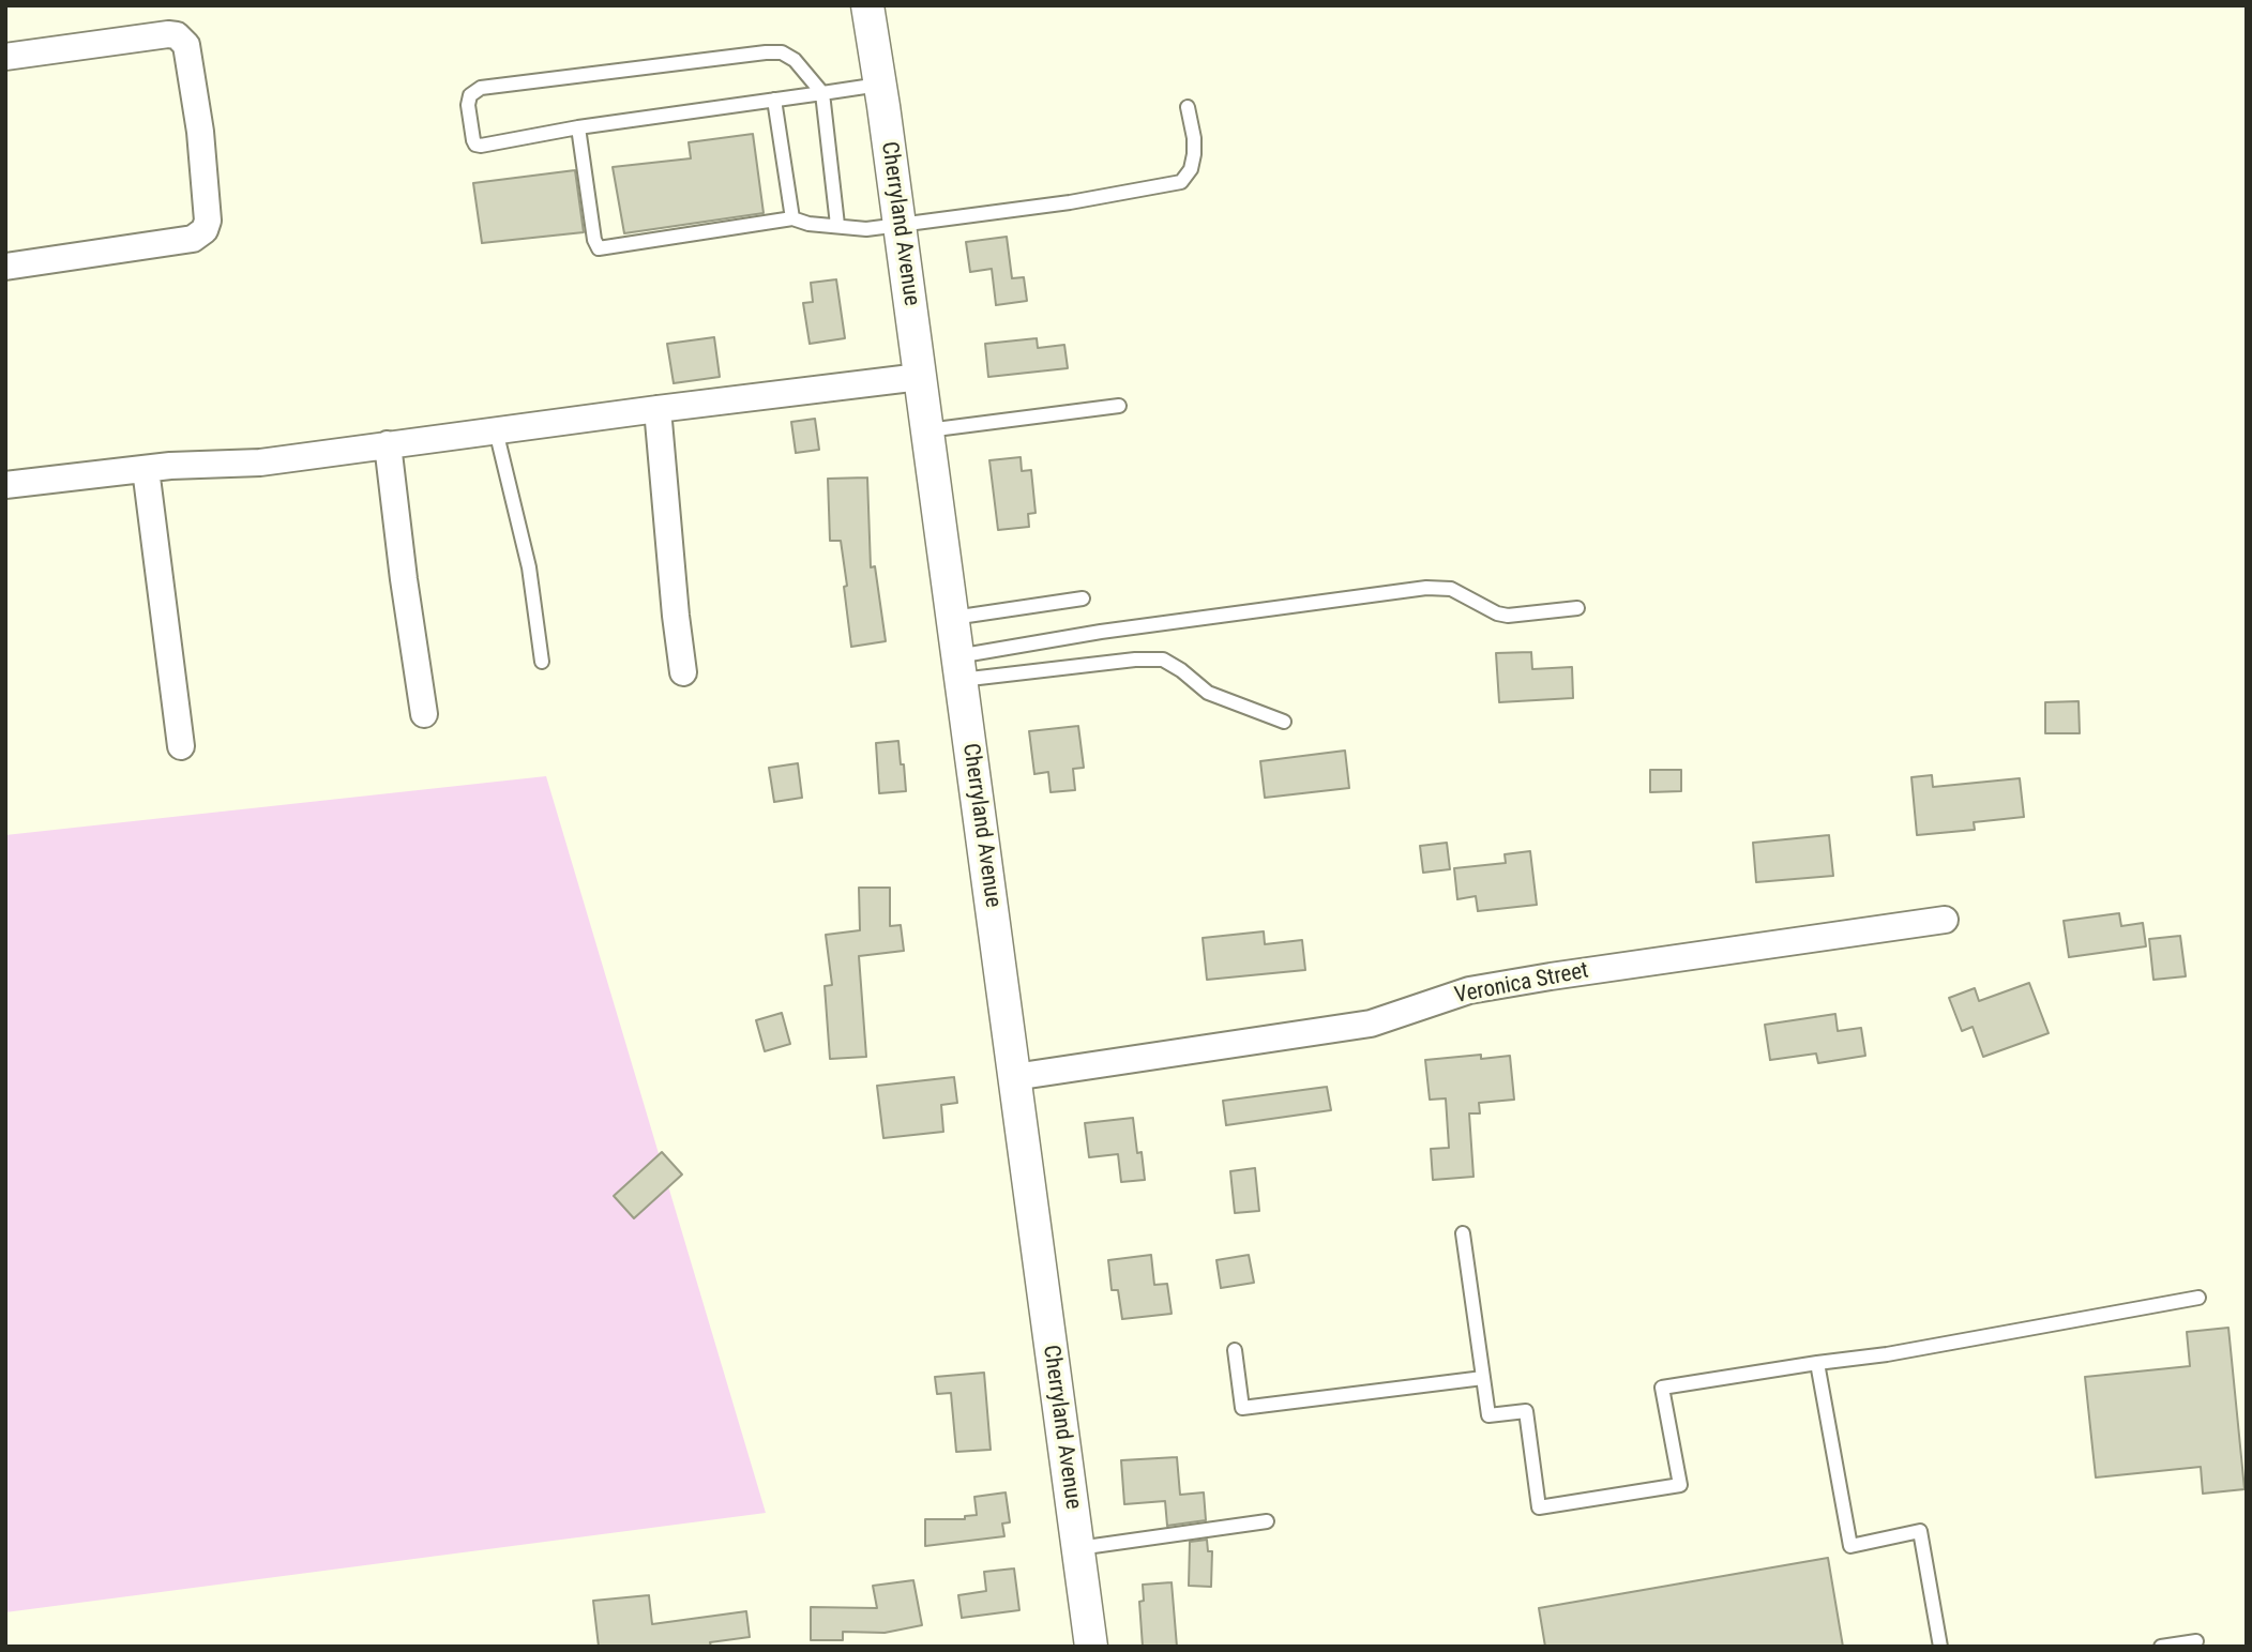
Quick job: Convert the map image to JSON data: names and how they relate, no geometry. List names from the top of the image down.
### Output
{
  "streets": {
    "street": ["Cherryland Avenue", "Veronica Street"]
  },
  "crossings": [
    ["Cherryland Avenue", "Veronica Street"]
  ]
}
